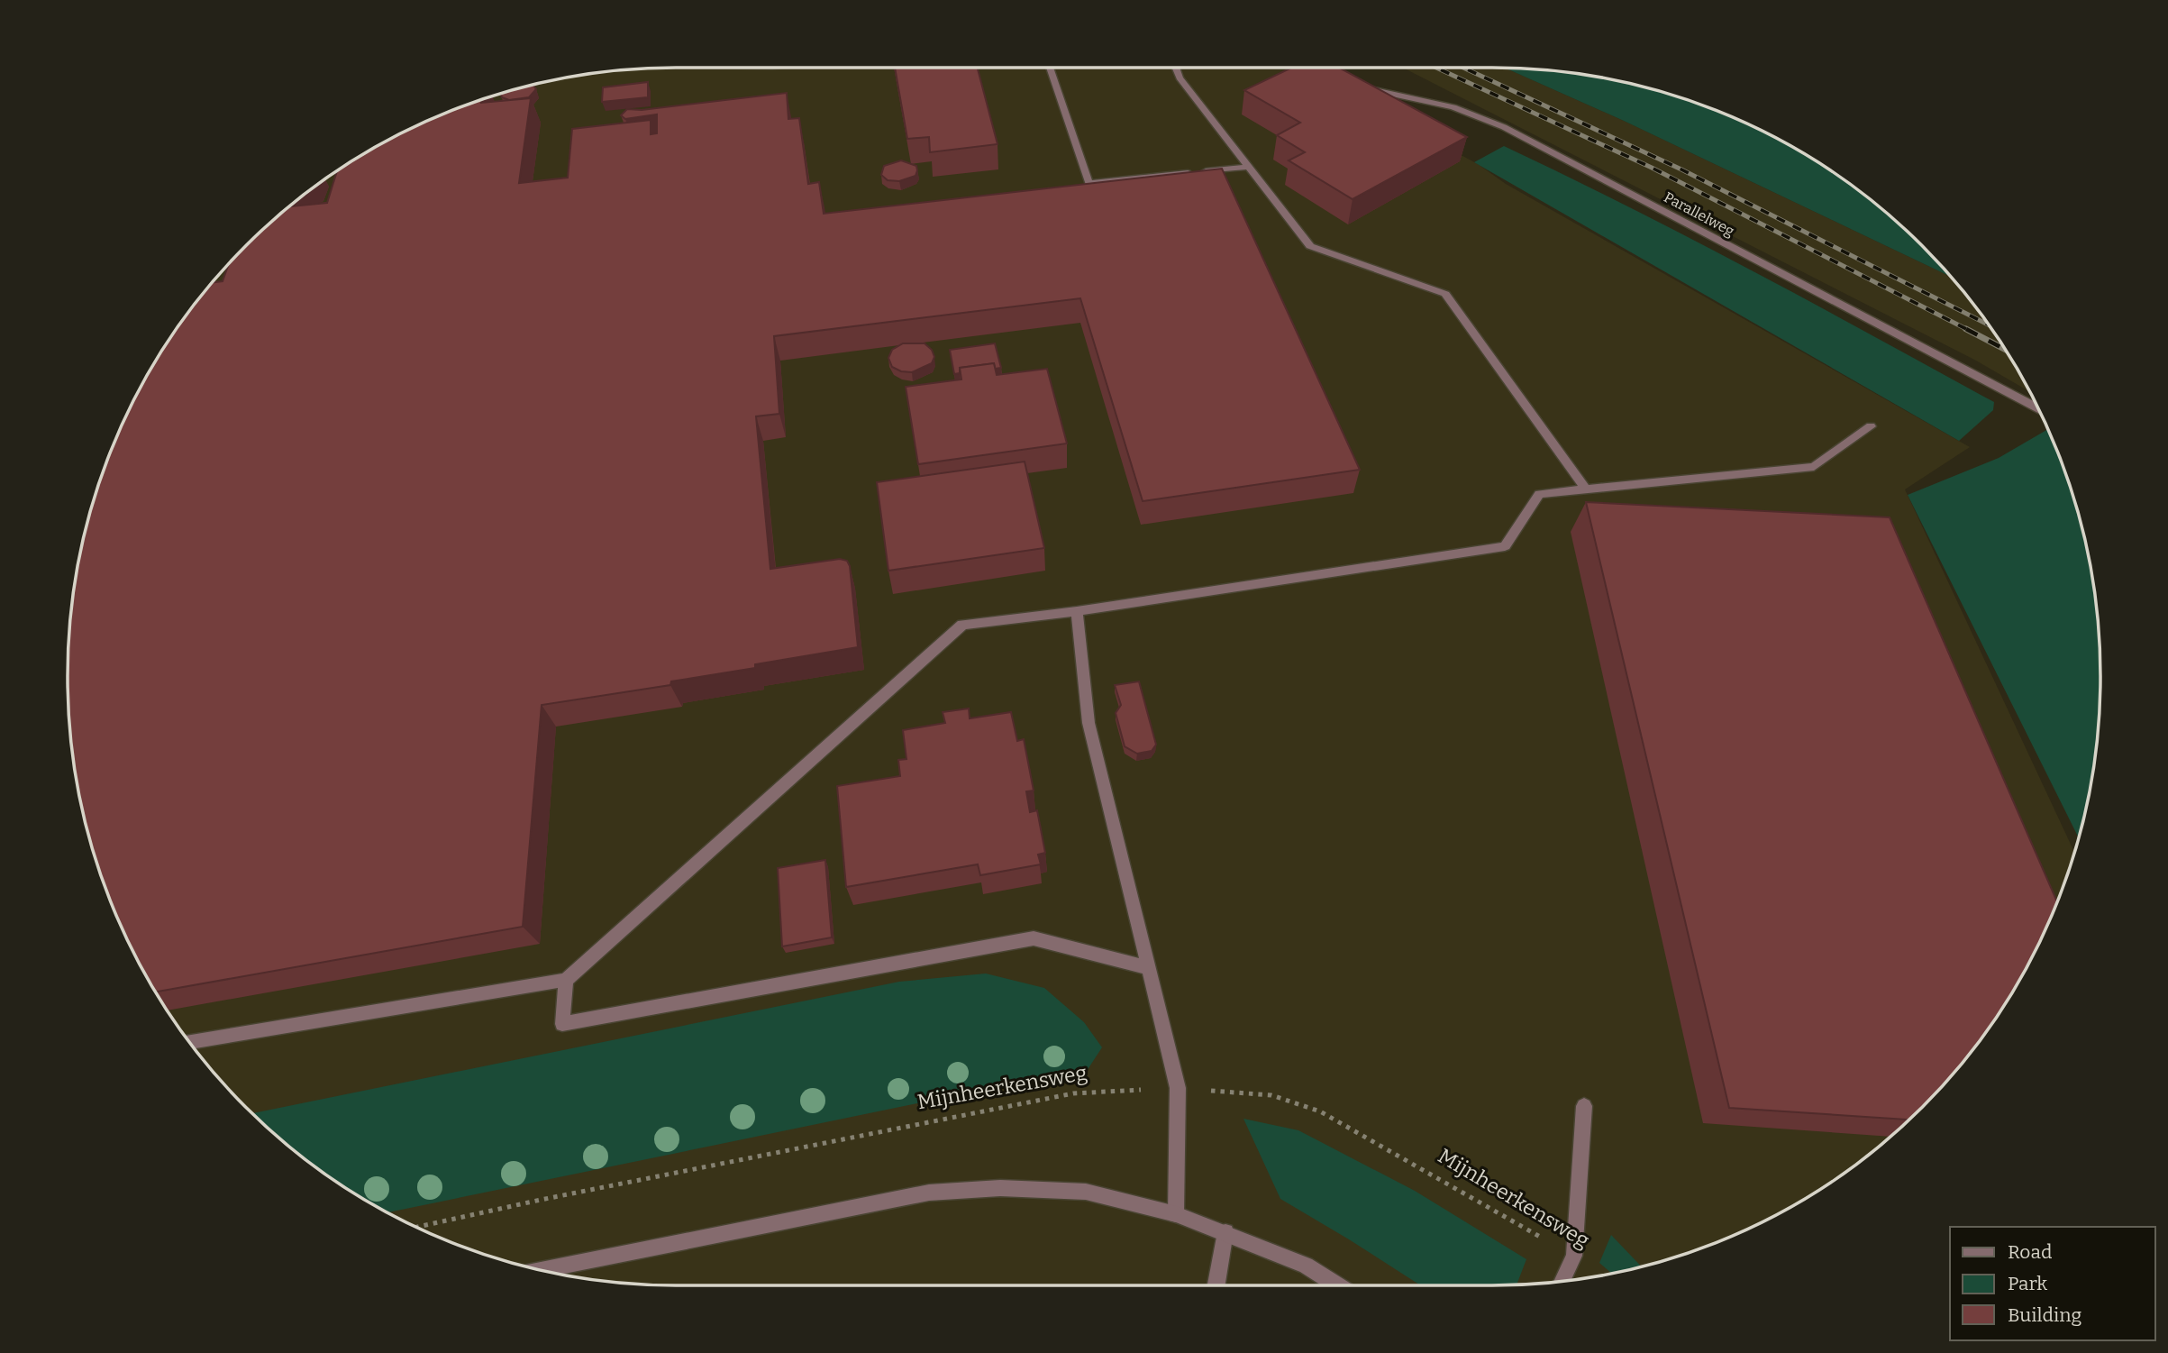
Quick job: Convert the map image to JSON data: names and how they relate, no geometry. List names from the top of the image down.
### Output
{
  "streets": {
    "street": ["Parallelweg"],
    "path": ["Mijnheerkensweg"]
  },
  "legend": ["Road", "Park", "Building"]
}
